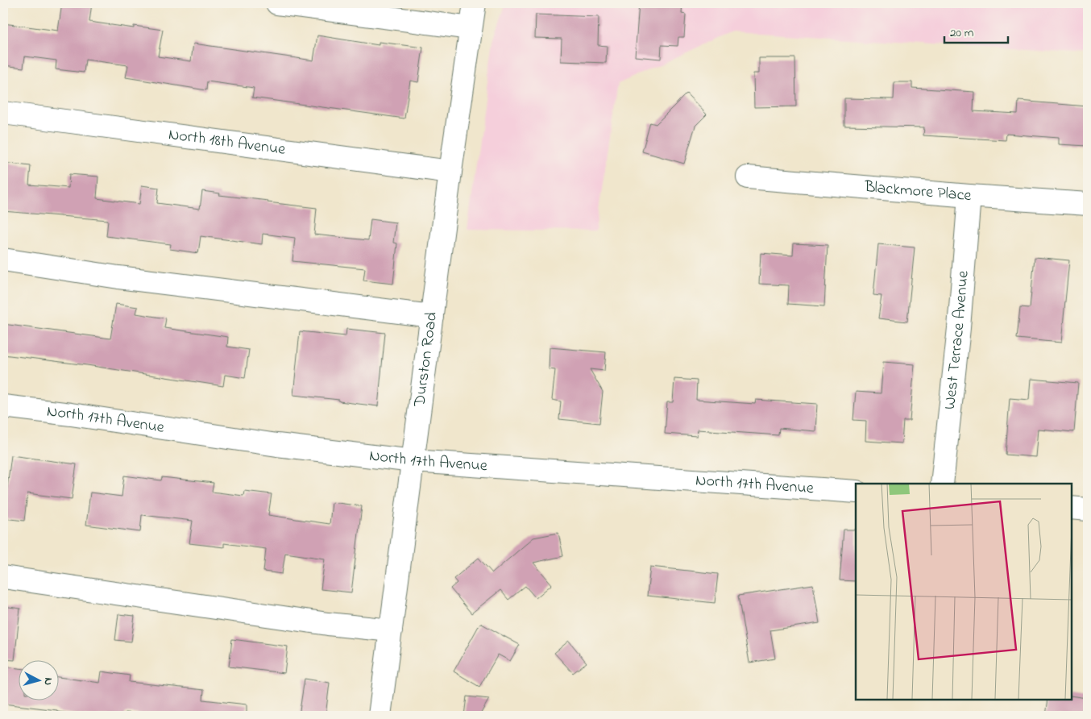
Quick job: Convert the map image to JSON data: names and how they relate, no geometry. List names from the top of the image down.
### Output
{
  "streets": {
    "street": [
      "North 18th Avenue",
      "Blackmore Place",
      "West Terrace Avenue",
      "Durston Road",
      "North 17th Avenue"
    ]
  },
  "crossings": [
    ["North 18th Avenue", "Durston Road"],
    ["Blackmore Place", "West Terrace Avenue"],
    ["Durston Road", "North 17th Avenue"]
  ],
  "scale_bar": "20 m",
  "north": "right"
}
